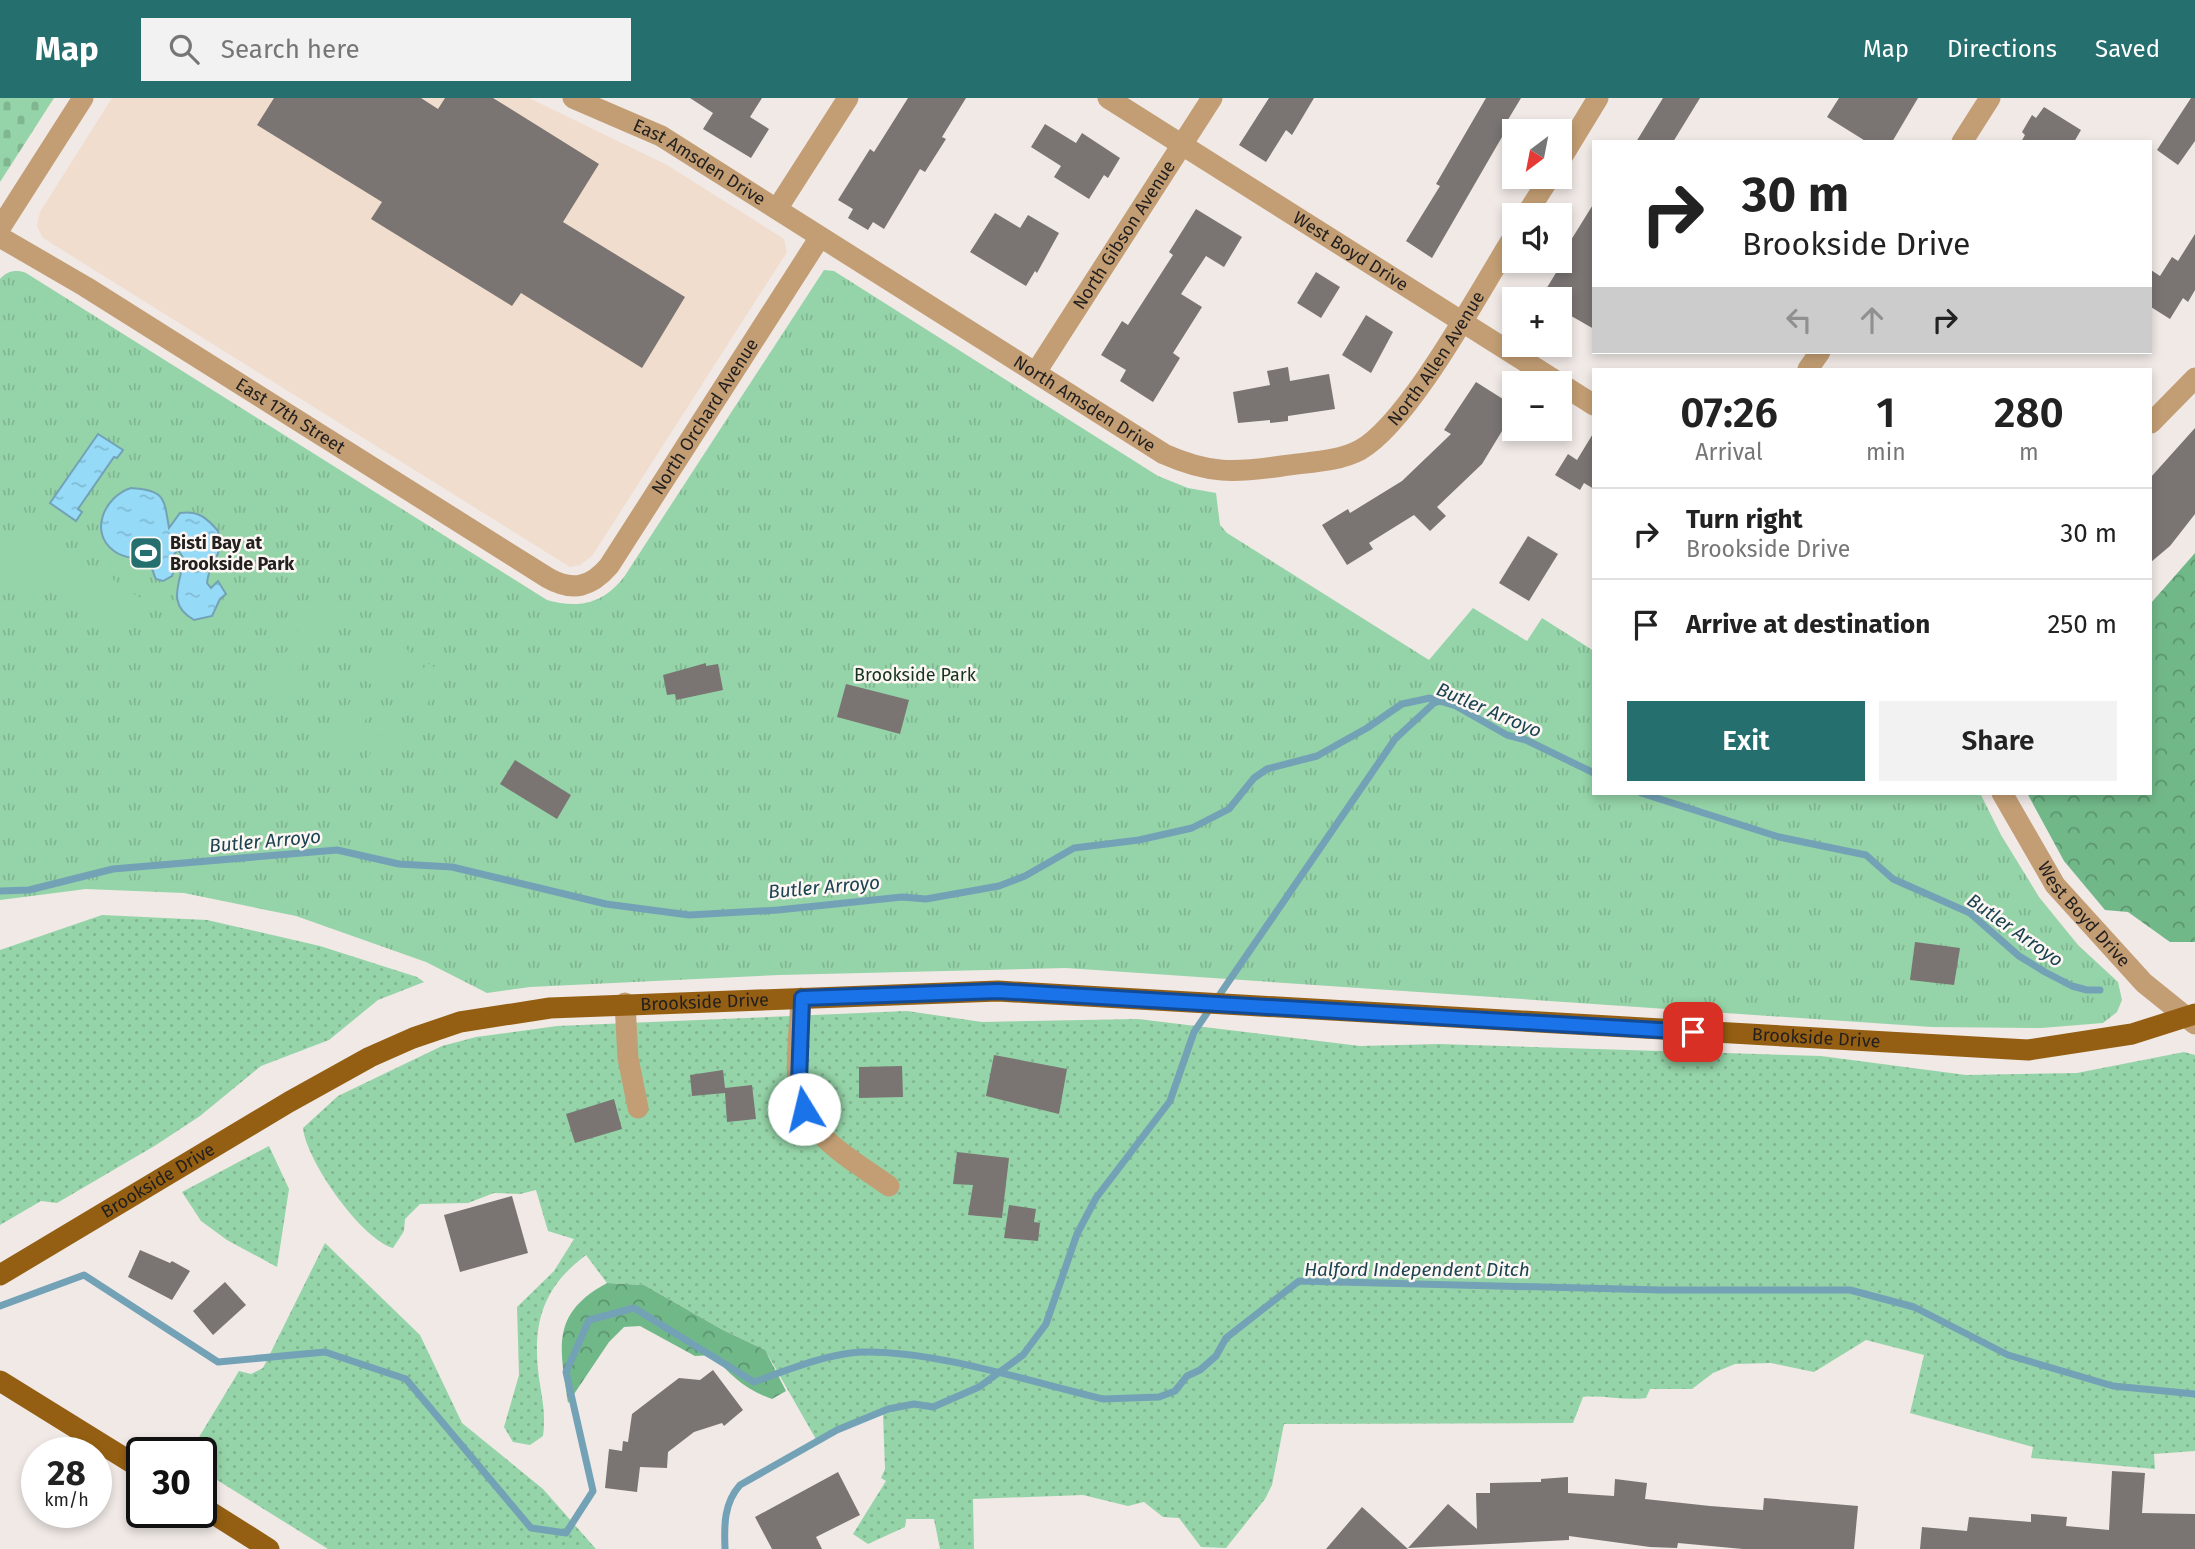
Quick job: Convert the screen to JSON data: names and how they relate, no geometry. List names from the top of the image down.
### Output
{
  "streets": {
    "main road": ["Brookside Drive"],
    "street": [
      "East Amsden Drive",
      "North Gibson Avenue",
      "West Boyd Drive",
      "North Allen Avenue",
      "North Amsden Drive",
      "East 17th Street",
      "North Orchard Avenue"
    ]
  },
  "crossings": [
    ["East Amsden Drive", "North Amsden Drive"],
    ["East Amsden Drive", "North Orchard Avenue"],
    ["North Gibson Avenue", "West Boyd Drive"],
    ["North Gibson Avenue", "North Amsden Drive"],
    ["West Boyd Drive", "North Allen Avenue"],
    ["West Boyd Drive", "Brookside Drive"],
    ["North Allen Avenue", "North Amsden Drive"],
    ["North Amsden Drive", "North Orchard Avenue"],
    ["East 17th Street", "North Orchard Avenue"]
  ],
  "water": ["Butler Arroyo", "Halford Independent Ditch"],
  "parks": ["Brookside Park"],
  "places": {
    "sports": ["Bisti Bay at Brookside Park"]
  },
  "north": "bottom left",
  "page": {
    "header": "Map",
    "search": "Search here",
    "nav": ["Map", "Directions", "Saved"],
    "map_buttons": ["+", "−"],
    "turn": ["30 m", "Brookside Drive"],
    "eta": [
      "07:26",
      "Arrival",
      "1",
      "min",
      "280",
      "m"
    ],
    "list": [
      {
        "name": "Turn right",
        "note": "Brookside Drive",
        "value": "30 m"
      },
      {
        "name": "Arrive at destination",
        "value": "250 m"
      }
    ],
    "buttons": ["Exit", "Share"],
    "speed": "28 km/h",
    "limit": "30"
  }
}
